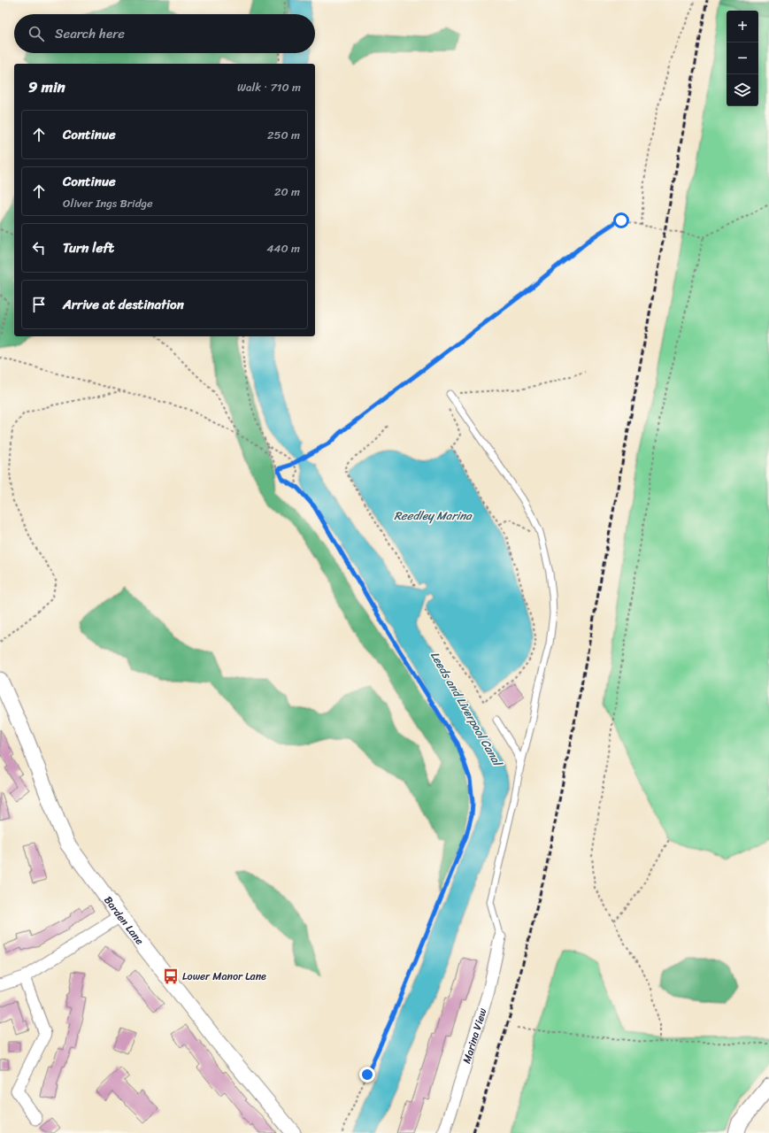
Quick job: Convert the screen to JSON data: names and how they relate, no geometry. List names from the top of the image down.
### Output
{
  "streets": {
    "street": ["Barden Lane", "Marina View"]
  },
  "water": ["Reedley Marina", "Leeds and Liverpool Canal"],
  "places": {
    "bus stop": ["Lower Manor Lane"]
  },
  "page": {
    "map_buttons": ["+", "−"],
    "search": "Search here",
    "heading": ["9 min", "Walk · 710 m"],
    "list": [
      ["Continue", "250 m"],
      ["Continue", "Oliver Ings Bridge", "20 m"],
      ["Turn left", "440 m"],
      "Arrive at destination"
    ]
  }
}
